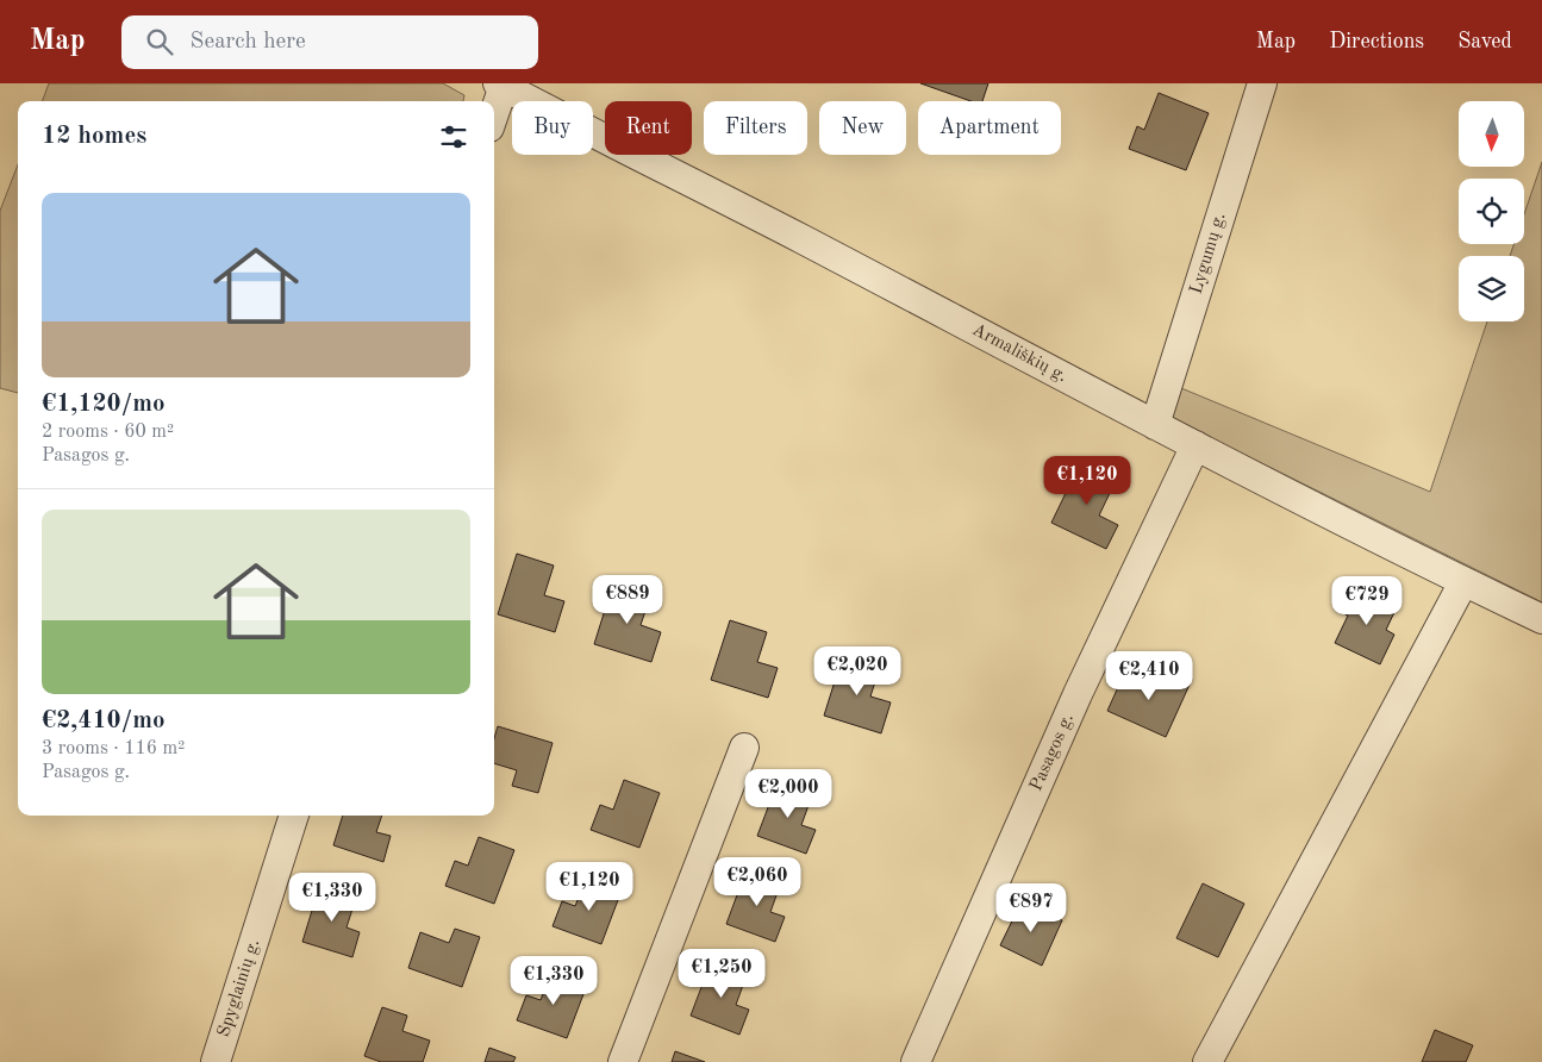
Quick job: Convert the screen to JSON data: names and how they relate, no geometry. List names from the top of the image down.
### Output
{
  "streets": {
    "street": [
      "Lygumų g.",
      "Armališkių g.",
      "Pasagos g.",
      "Spyglainių g."
    ]
  },
  "crossings": [
    ["Lygumų g.", "Armališkių g."],
    ["Armališkių g.", "Pasagos g."]
  ],
  "north": "bottom",
  "page": {
    "header": "Map",
    "search": "Search here",
    "nav": ["Map", "Directions", "Saved"],
    "chip": [
      "Buy",
      "Rent",
      "Filters",
      "New",
      "Apartment"
    ],
    "heading": "12 homes",
    "list": [
      {
        "name": "€1,120/mo",
        "note": "2 rooms · 60 m² · Pasagos g."
      },
      {
        "name": "€2,410/mo",
        "note": "3 rooms · 116 m² · Pasagos g."
      }
    ],
    "price": [
      "€1,120",
      "€889",
      "€729",
      "€2,020",
      "€2,410",
      "€2,000",
      "€2,060",
      "€1,120",
      "€1,330",
      "€897",
      "€1,250",
      "€1,330"
    ]
  }
}
